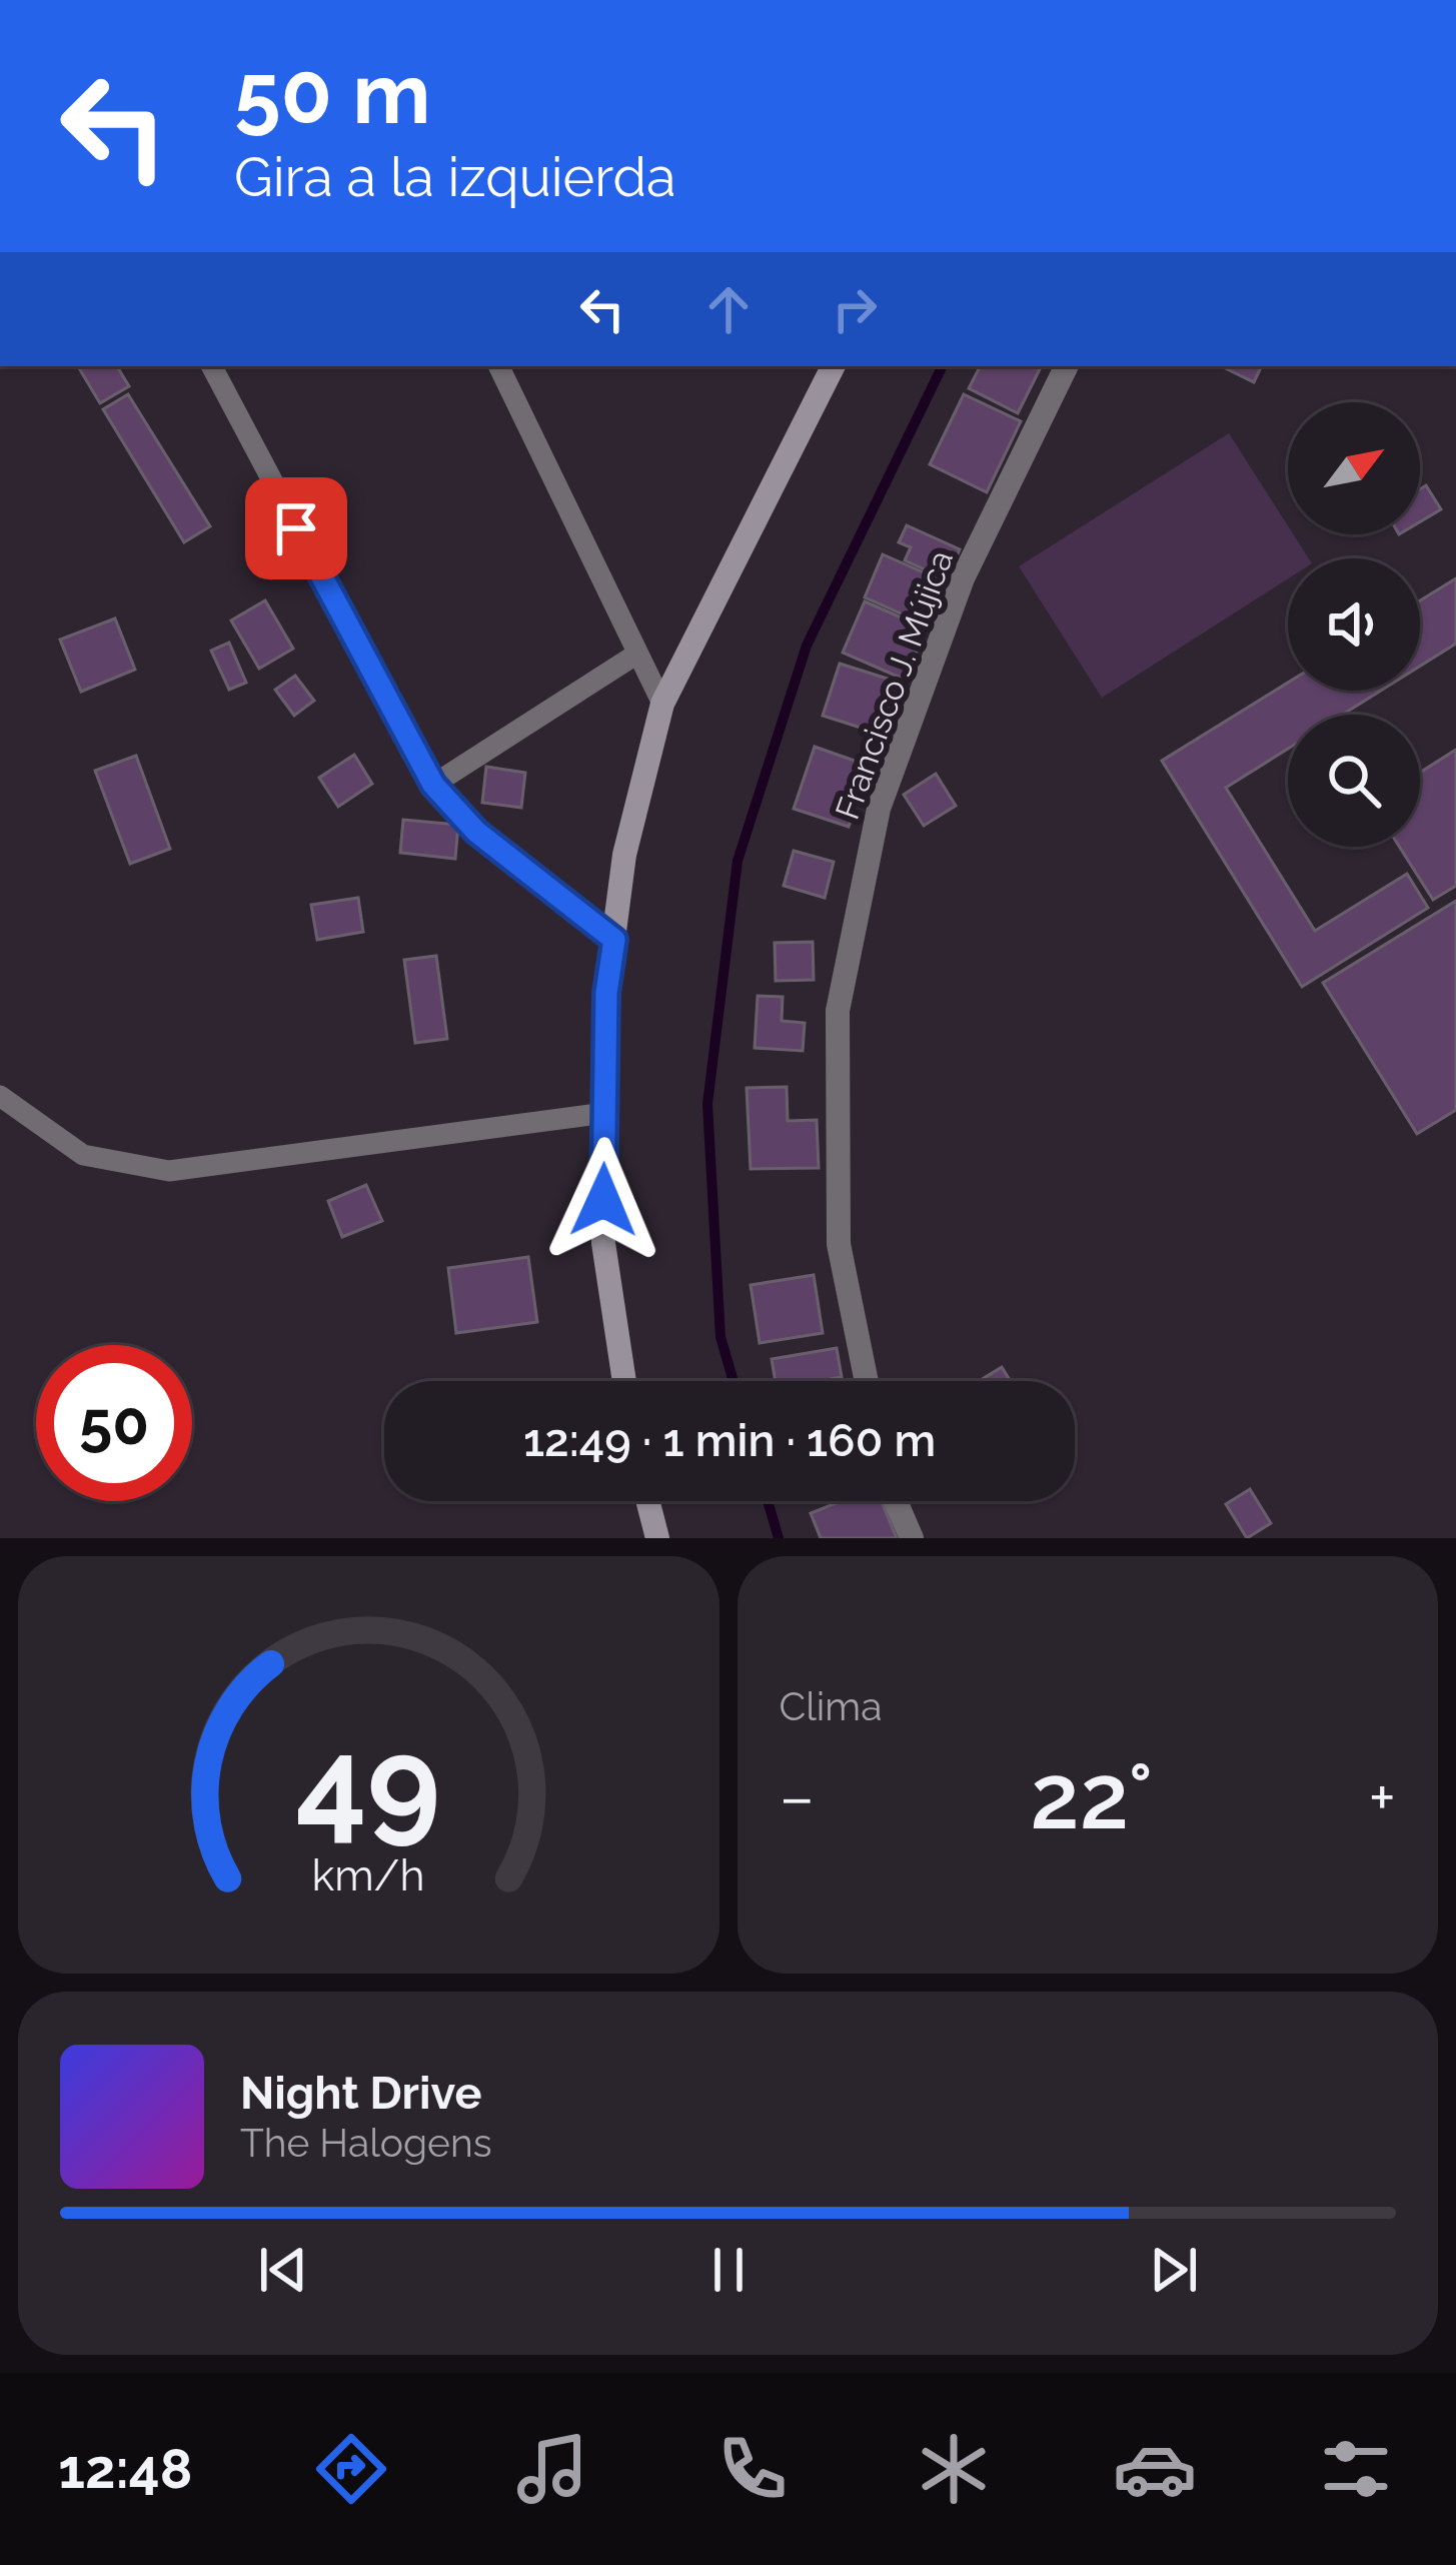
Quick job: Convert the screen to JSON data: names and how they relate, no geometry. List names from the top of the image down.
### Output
{
  "streets": {
    "street": ["Francisco J. Mújica"]
  },
  "north": "top right",
  "page": {
    "turn": ["50 m", "Gira a la izquierda"],
    "limit": "50",
    "trip": "12:49 · 1 min · 160 m",
    "tile": "Clima",
    "heat": ["−", "22°", "+"],
    "song": ["Night Drive", "The Halogens"],
    "tabs": "12:48",
    "gauge": ["49", "km/h"]
  }
}
